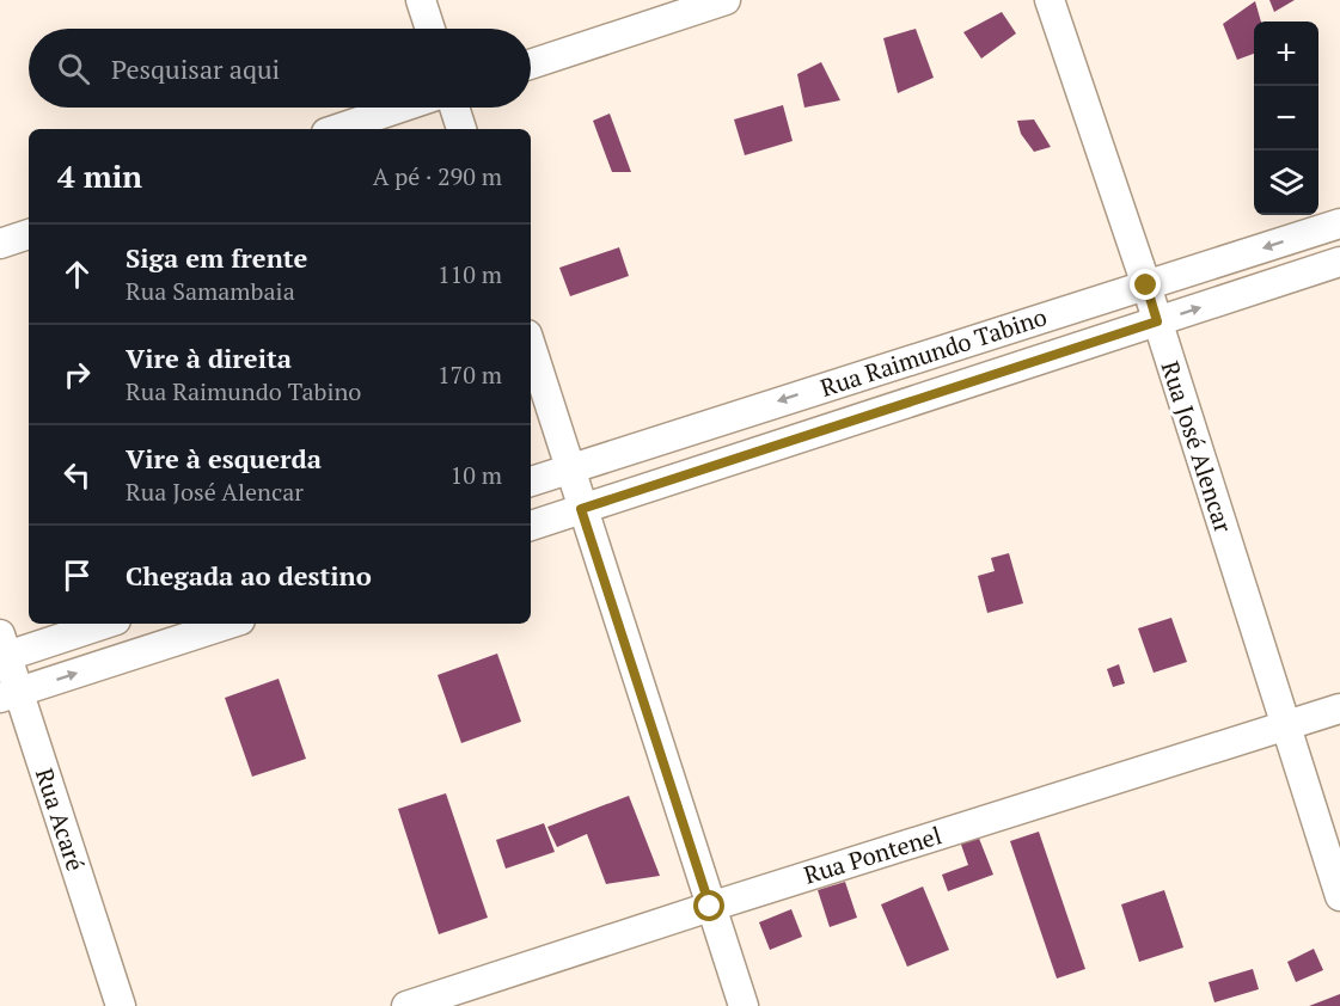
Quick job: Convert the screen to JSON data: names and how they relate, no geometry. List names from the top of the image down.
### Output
{
  "streets": {
    "street": [
      "Rua Raimundo Tabino",
      "Rua José Alencar",
      "Rua Acaré",
      "Rua Pontenel"
    ]
  },
  "crossings": [
    ["Rua Raimundo Tabino", "Rua José Alencar"],
    ["Rua José Alencar", "Rua Pontenel"]
  ],
  "page": {
    "map_buttons": ["+", "−"],
    "search": "Pesquisar aqui",
    "heading": ["4 min", "A pé · 290 m"],
    "list": [
      ["Siga em frente", "Rua Samambaia", "110 m"],
      ["Vire à direita", "Rua Raimundo Tabino", "170 m"],
      ["Vire à esquerda", "Rua José Alencar", "10 m"],
      "Chegada ao destino"
    ]
  }
}
